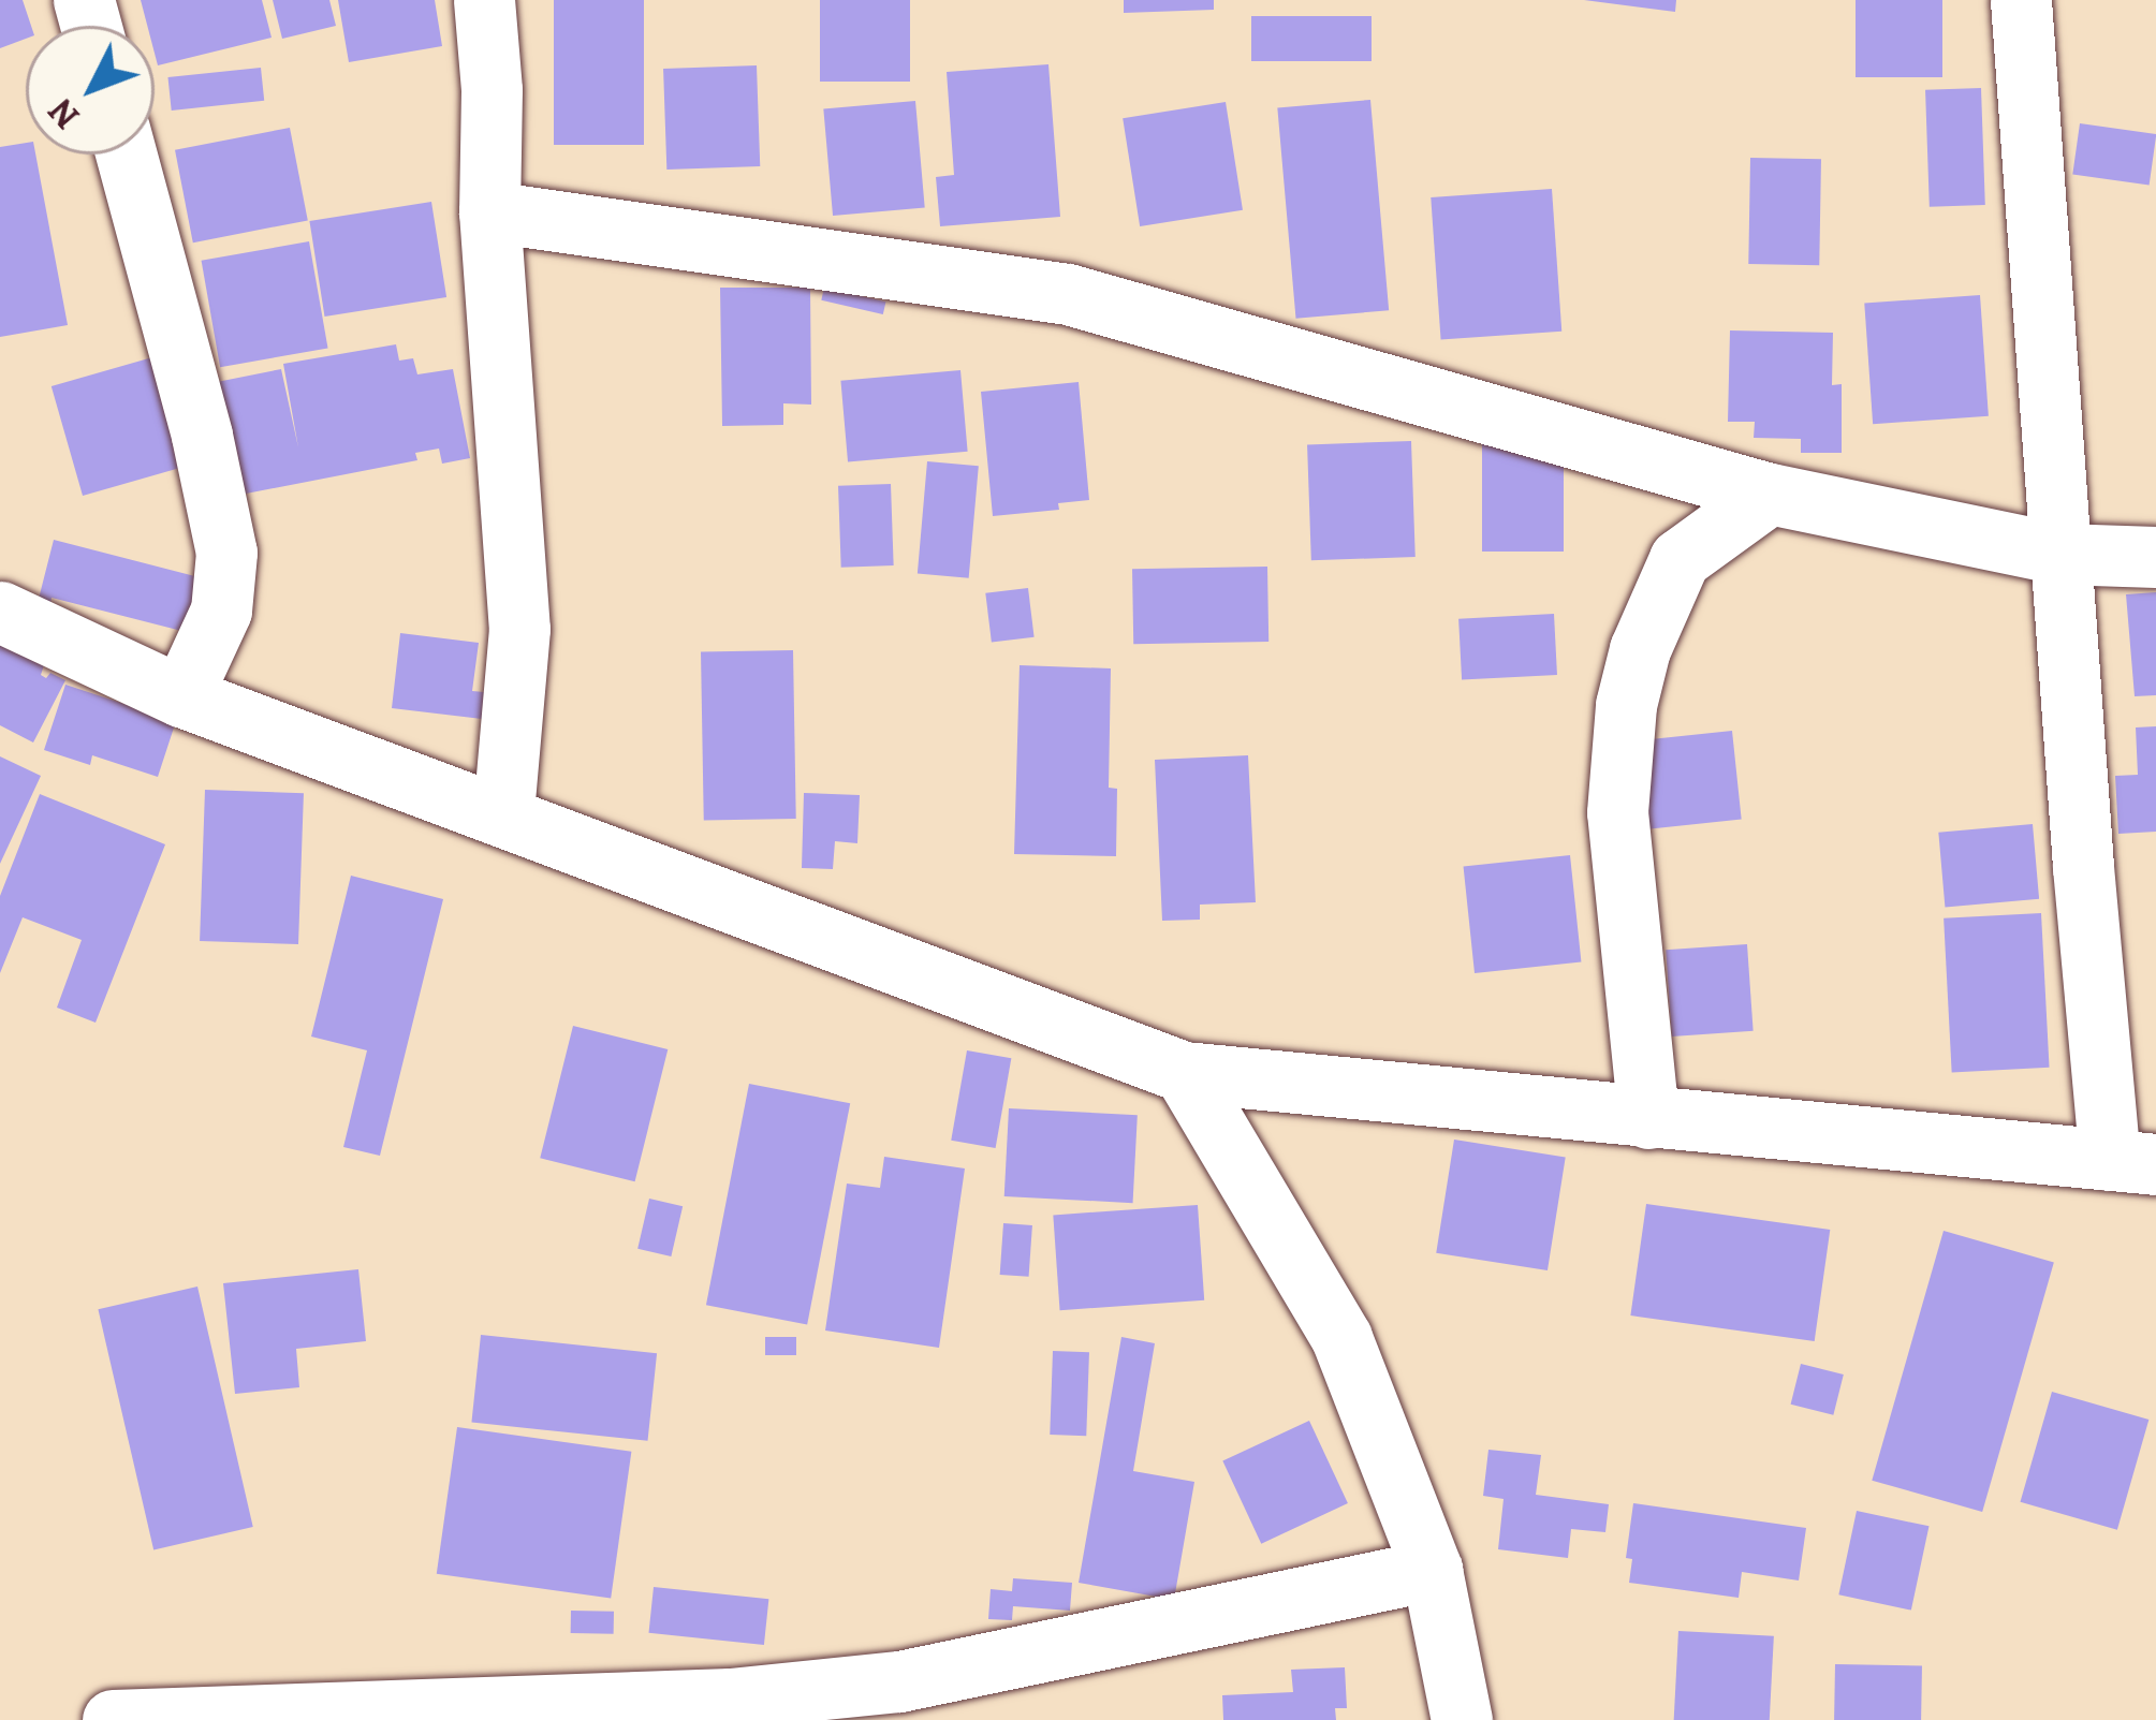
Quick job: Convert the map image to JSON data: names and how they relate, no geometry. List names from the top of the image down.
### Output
{
  "north": "bottom left"
}
